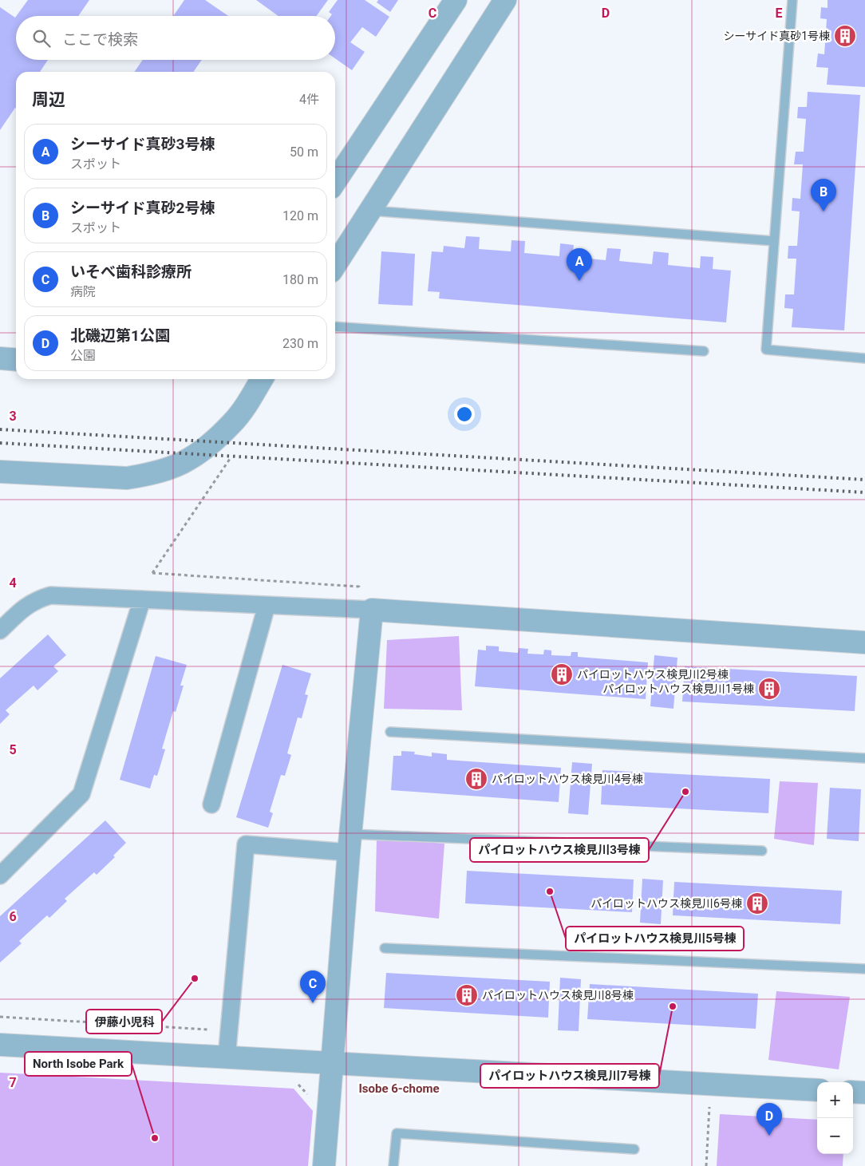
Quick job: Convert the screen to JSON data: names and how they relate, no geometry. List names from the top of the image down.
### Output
{
  "districts": ["Isobe 6-chome"],
  "places": {
    "building": [
      "シーサイド真砂1号棟",
      "パイロットハウス検見川2号棟",
      "パイロットハウス検見川1号棟",
      "パイロットハウス検見川4号棟",
      "パイロットハウス検見川6号棟",
      "パイロットハウス検見川8号棟"
    ],
    "other": [
      "パイロットハウス検見川3号棟",
      "パイロットハウス検見川5号棟",
      "伊藤小児科",
      "パイロットハウス検見川7号棟",
      "North Isobe Park"
    ]
  },
  "page": {
    "search": "ここで検索",
    "heading": ["周辺", "4件"],
    "list": [
      {
        "mark": "A",
        "name": "シーサイド真砂3号棟",
        "note": "スポット",
        "value": "50 m"
      },
      {
        "mark": "B",
        "name": "シーサイド真砂2号棟",
        "note": "スポット",
        "value": "120 m"
      },
      {
        "mark": "C",
        "name": "いそべ歯科診療所",
        "note": "病院",
        "value": "180 m"
      },
      {
        "mark": "D",
        "name": "北磯辺第1公園",
        "note": "公園",
        "value": "230 m"
      }
    ],
    "pins": [
      "B",
      "A",
      "C",
      "D"
    ],
    "map_buttons": ["+", "−"]
  },
  "grid": {
    "columns": ["C", "D", "E"],
    "rows": [
      "3",
      "4",
      "5",
      "6",
      "7"
    ]
  }
}
